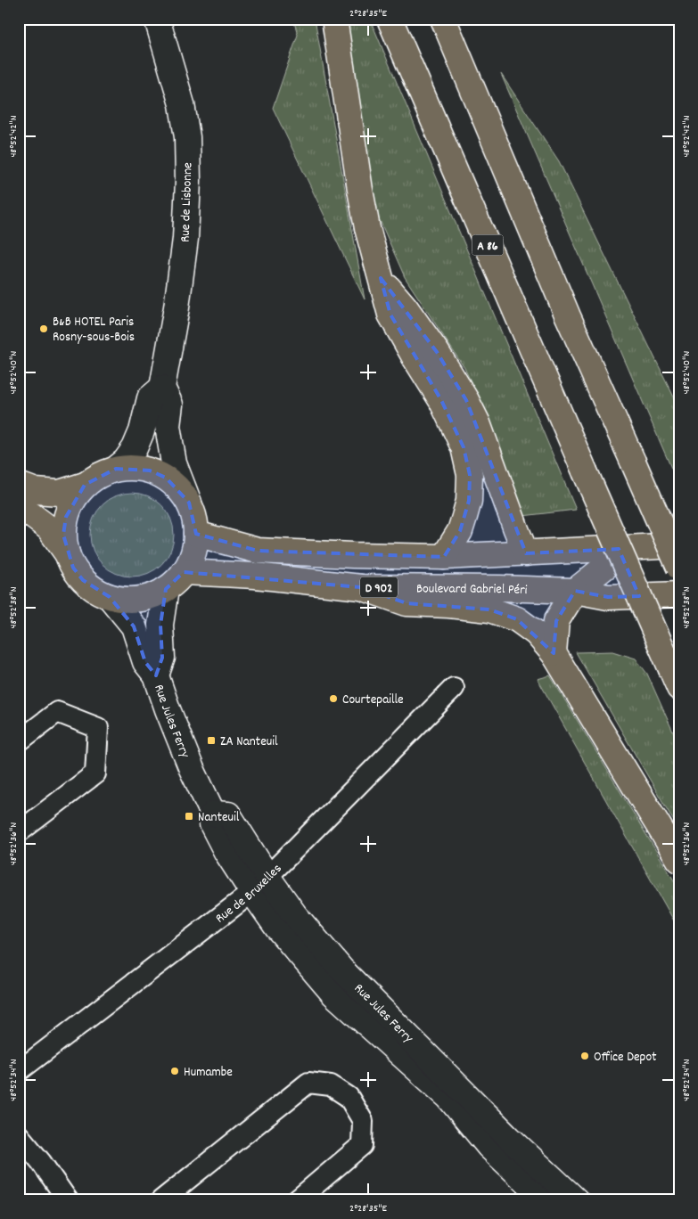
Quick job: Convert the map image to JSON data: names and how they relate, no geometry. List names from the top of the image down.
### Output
{
  "streets": {
    "main road": ["A 86", "D 902", "Boulevard Gabriel Péri"],
    "street": ["Rue de Lisbonne", "Rue Jules Ferry", "Rue de Bruxelles"]
  },
  "crossings": [
    ["Rue de Lisbonne", "Boulevard Gabriel Péri"],
    ["Rue de Lisbonne", "Rue Jules Ferry"],
    ["Boulevard Gabriel Péri", "Rue Jules Ferry"],
    ["Rue Jules Ferry", "Rue de Bruxelles"]
  ],
  "places": {
    "other": [
      "B&B HOTEL Paris Rosny-sous-Bois",
      "Courtepaille",
      "Office Depot",
      "Humambe"
    ],
    "transit": ["ZA Nanteuil", "Nanteuil"]
  },
  "coordinates": [
    "2°28'35\"E",
    "48°52'42\"N",
    "48°52'40\"N",
    "48°52'38\"N",
    "48°52'36\"N",
    "48°52'34\"N"
  ]
}
